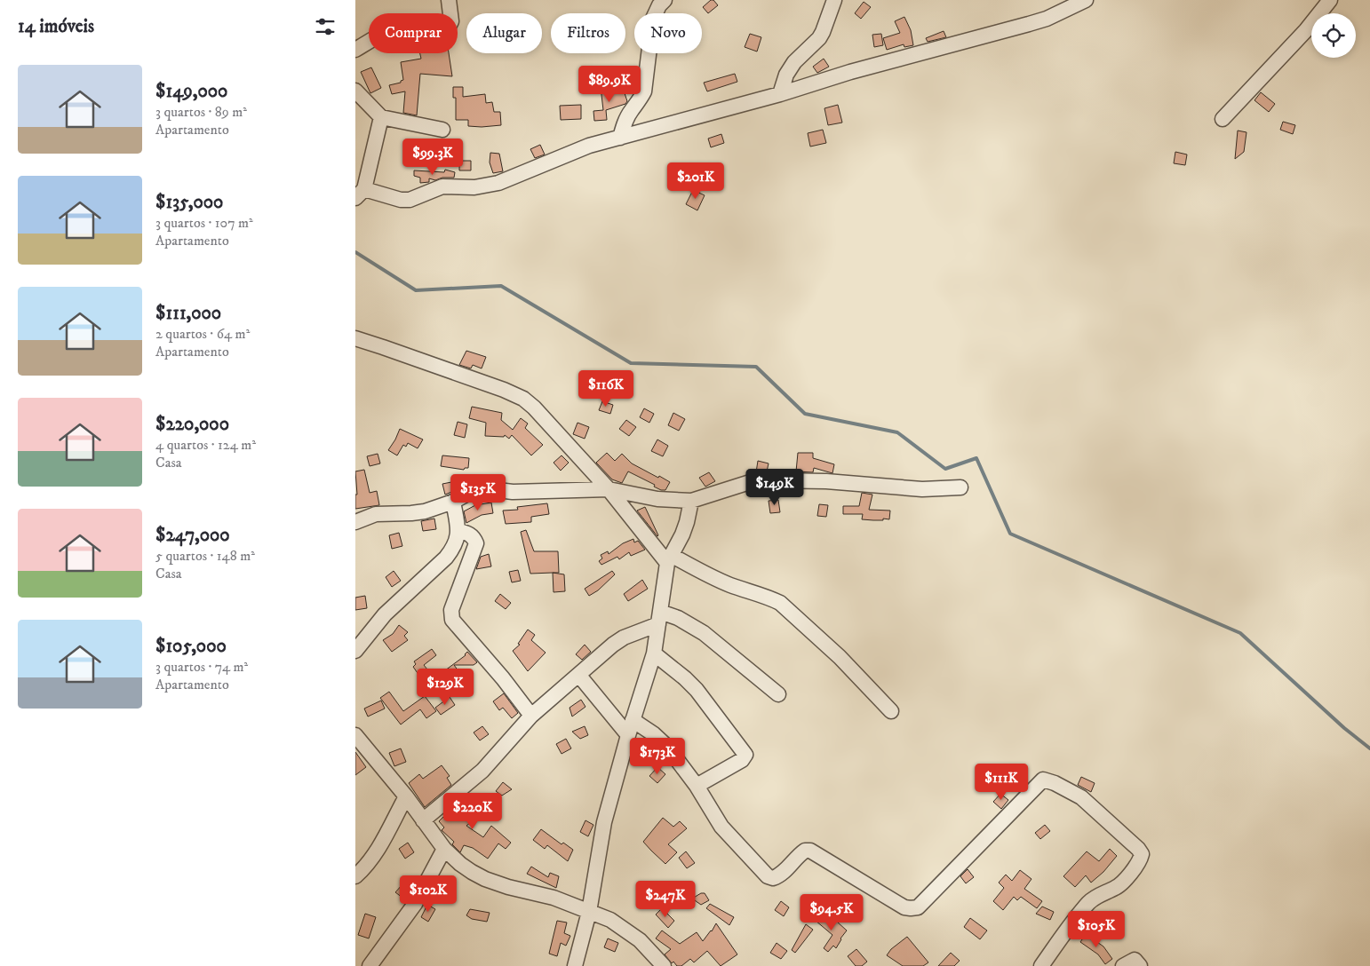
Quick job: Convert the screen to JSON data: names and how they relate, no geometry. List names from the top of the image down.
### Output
{
  "page": {
    "heading": "14 imóveis",
    "chip": [
      "Comprar",
      "Alugar",
      "Filtros",
      "Novo"
    ],
    "list": [
      {
        "name": "$149,000",
        "note": "3 quartos · 89 m² · Apartamento"
      },
      {
        "name": "$135,000",
        "note": "3 quartos · 107 m² · Apartamento"
      },
      {
        "name": "$111,000",
        "note": "2 quartos · 64 m² · Apartamento"
      },
      {
        "name": "$220,000",
        "note": "4 quartos · 124 m² · Casa"
      },
      {
        "name": "$247,000",
        "note": "5 quartos · 148 m² · Casa"
      },
      {
        "name": "$105,000",
        "note": "3 quartos · 74 m² · Apartamento"
      }
    ],
    "price": [
      "$89.9K",
      "$99.3K",
      "$201K",
      "$116K",
      "$149K",
      "$135K",
      "$129K",
      "$173K",
      "$111K",
      "$220K",
      "$102K",
      "$247K",
      "$94.5K",
      "$105K"
    ]
  }
}
